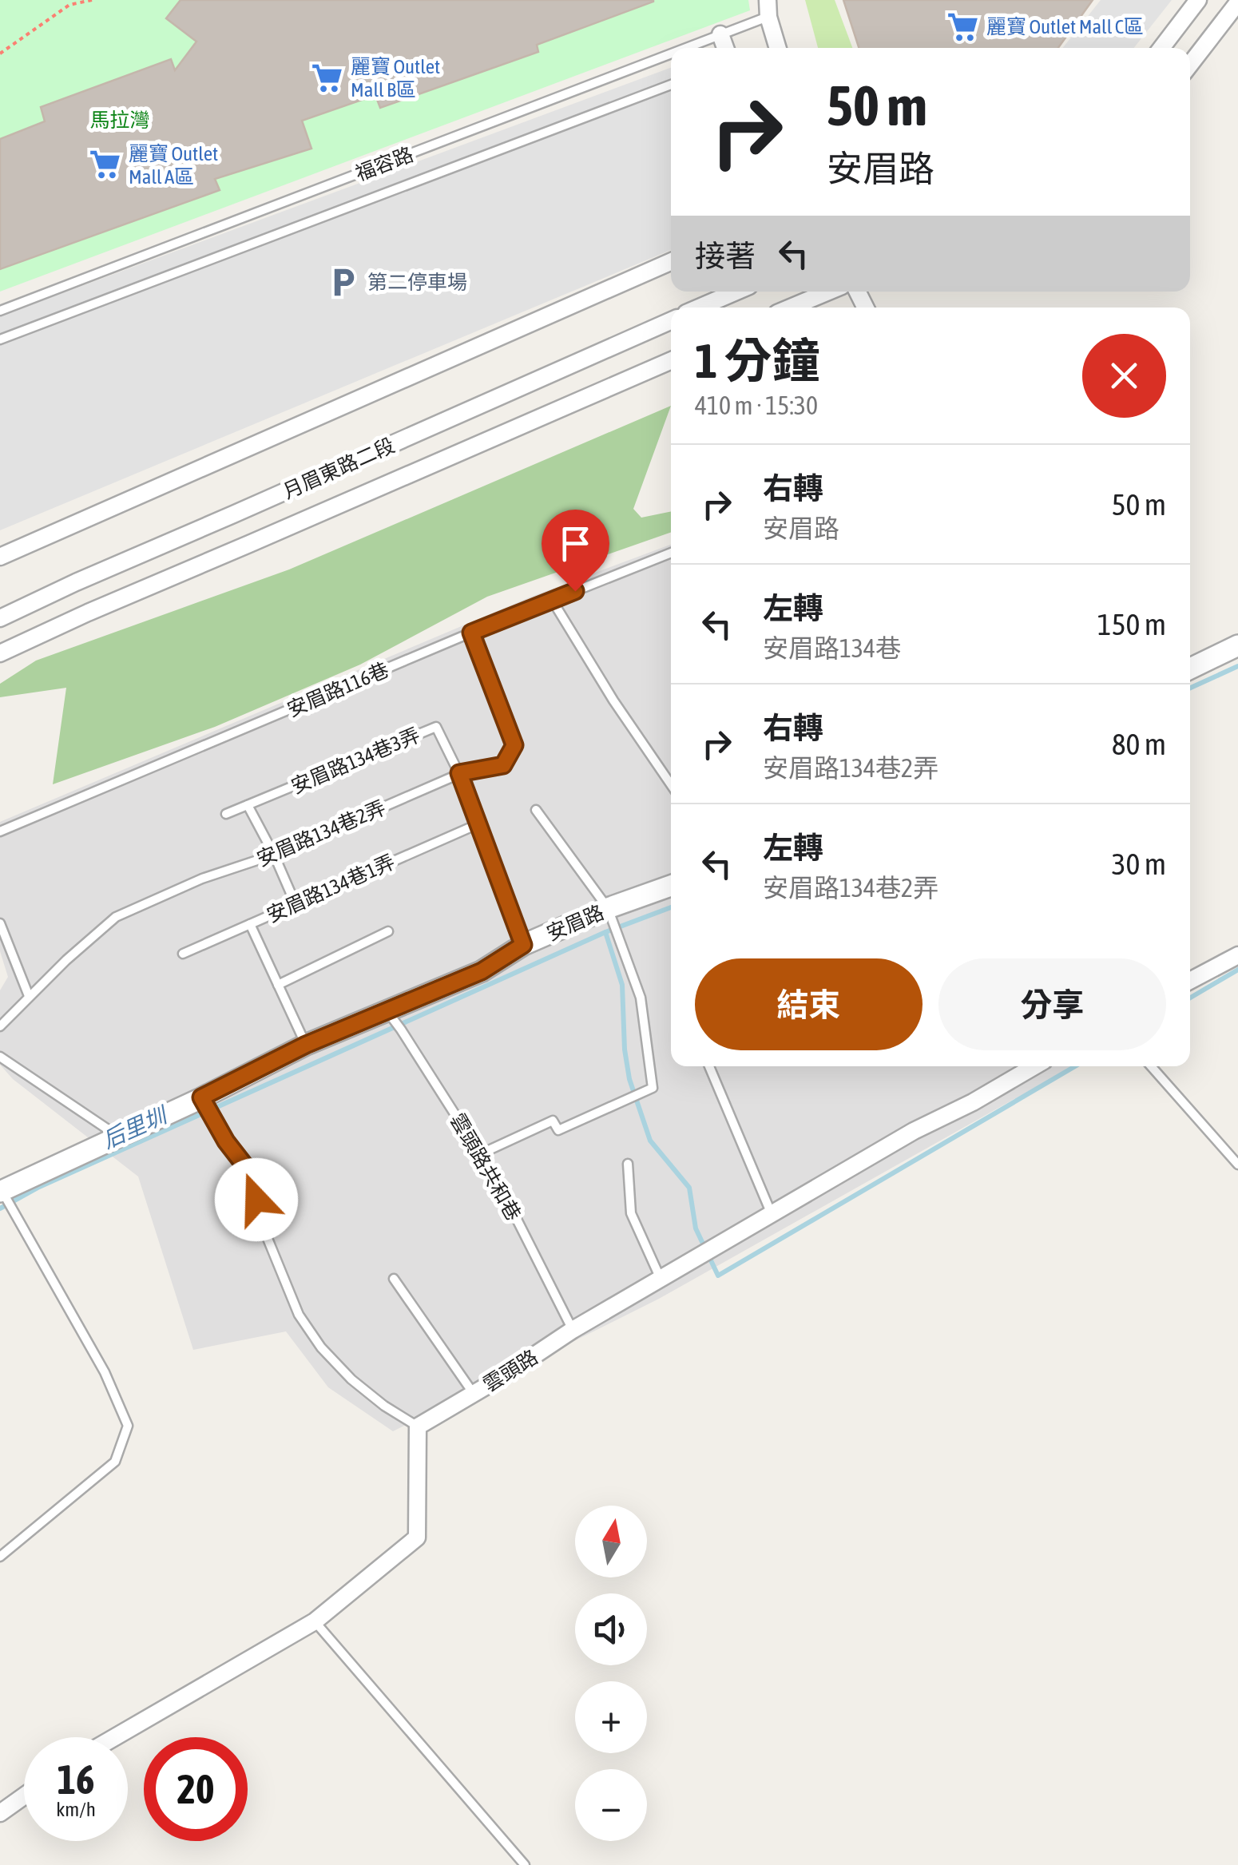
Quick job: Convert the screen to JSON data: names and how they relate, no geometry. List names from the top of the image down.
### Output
{
  "streets": {
    "street": ["月眉東路二段", "安眉路", "雲頭路"],
    "lane": [
      "福容路",
      "安眉路116巷",
      "安眉路134巷3弄",
      "安眉路134巷2弄",
      "安眉路134巷1弄",
      "雲頭路共和巷"
    ]
  },
  "crossings": [
    ["安眉路116巷", "安眉路134巷2弄"],
    ["安眉路134巷3弄", "安眉路134巷2弄"],
    ["安眉路", "雲頭路共和巷"],
    ["雲頭路共和巷", "雲頭路"]
  ],
  "water": ["后里圳"],
  "parks": ["馬拉灣"],
  "places": {
    "supermarket": ["麗寶 Outlet Mall C區", "麗寶 Outlet Mall B區", "麗寶 Outlet Mall A區"],
    "parking": ["第二停車場"]
  },
  "north": "top",
  "page": {
    "turn": ["50 m", "安眉路"],
    "then": "接著",
    "heading": ["1 分鐘", "410 m · 15:30"],
    "list": [
      {
        "name": "右轉",
        "note": "安眉路",
        "value": "50 m"
      },
      {
        "name": "左轉",
        "note": "安眉路134巷",
        "value": "150 m"
      },
      {
        "name": "右轉",
        "note": "安眉路134巷2弄",
        "value": "80 m"
      },
      {
        "name": "左轉",
        "note": "安眉路134巷2弄",
        "value": "30 m"
      }
    ],
    "buttons": ["結束", "分享"],
    "map_buttons": ["+", "−"],
    "speed": "16 km/h",
    "limit": "20"
  }
}
